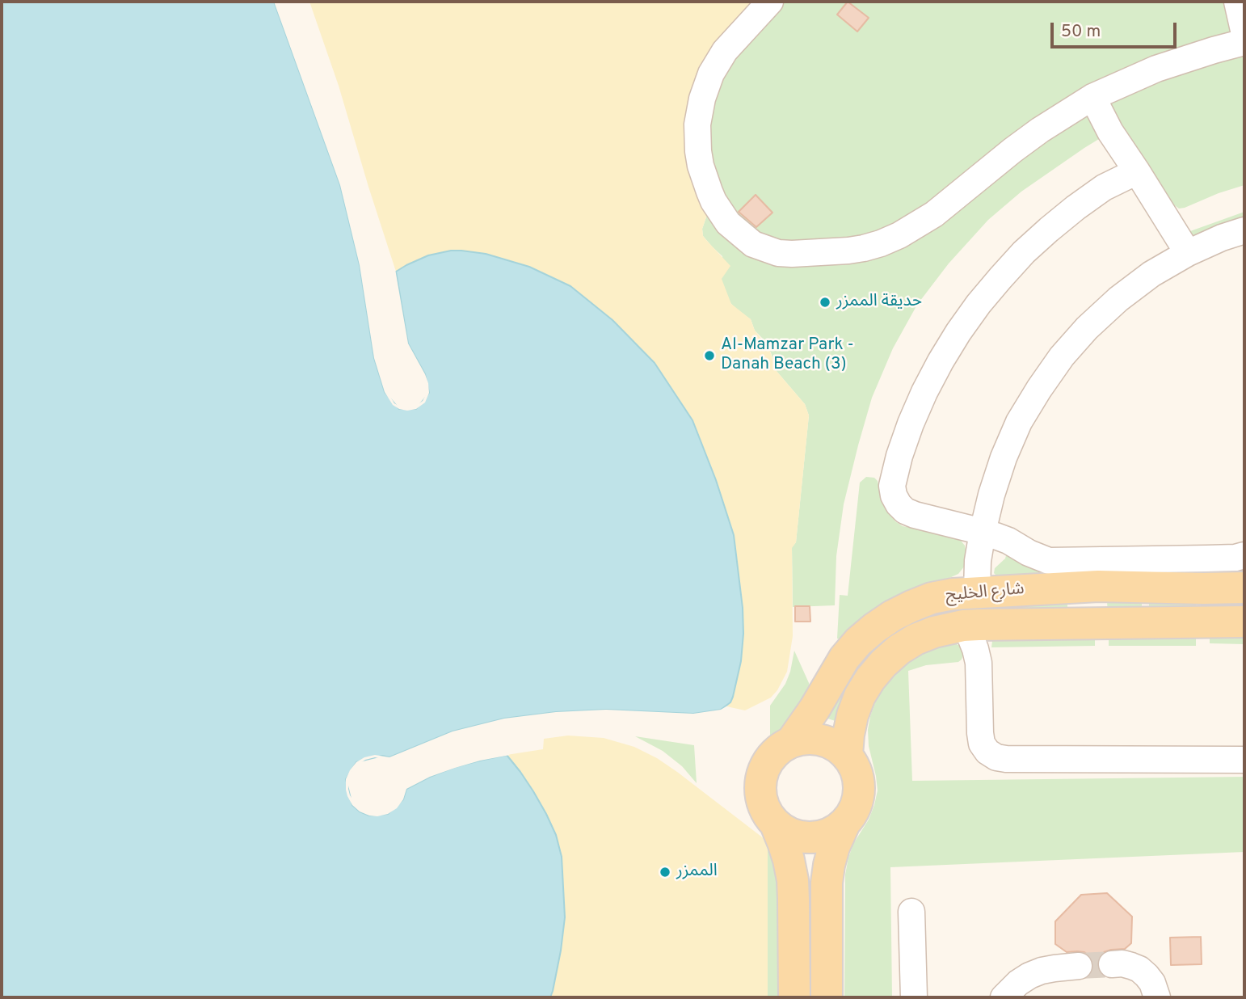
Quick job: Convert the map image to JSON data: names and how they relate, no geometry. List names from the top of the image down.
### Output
{
  "streets": {
    "main road": ["شارع الخليج"]
  },
  "places": ["حديقة الممزر", "Al-Mamzar Park - Danah Beach (3)", "الممزر"],
  "scale_bar": "50 m"
}
